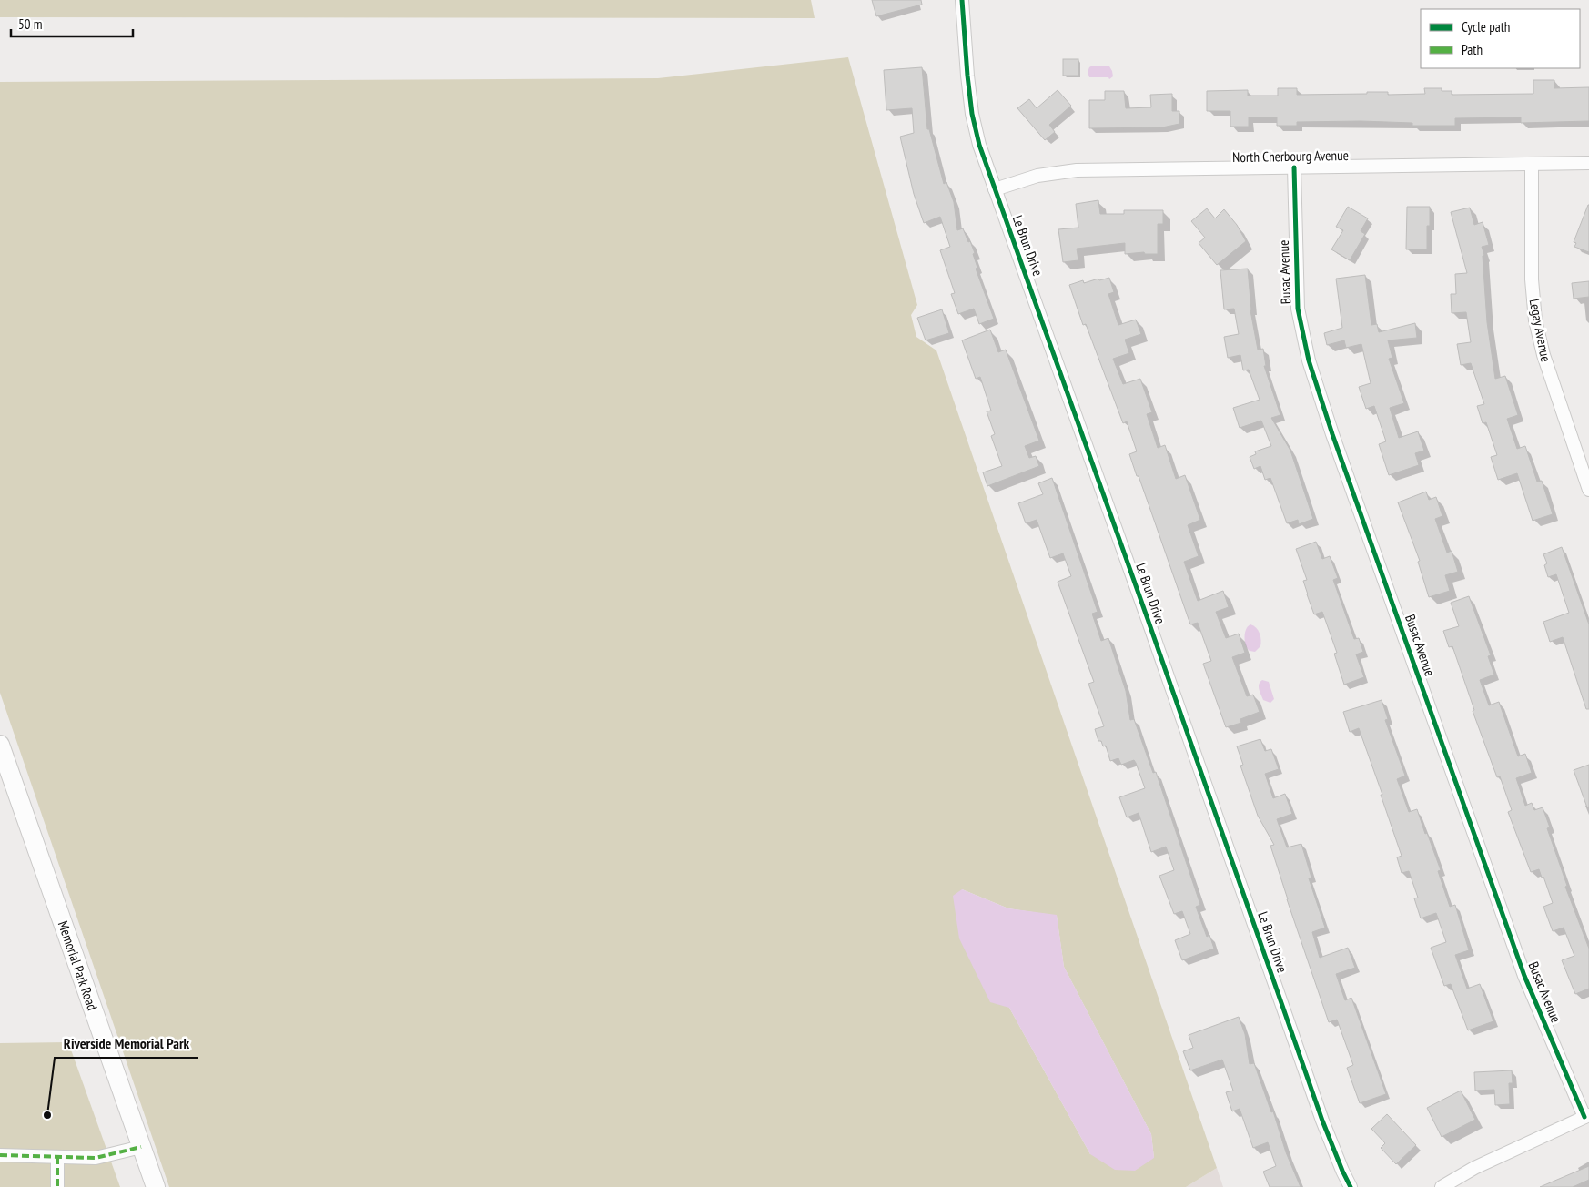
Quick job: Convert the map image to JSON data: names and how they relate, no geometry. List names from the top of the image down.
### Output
{
  "streets": {
    "street": [
      "North Cherbourg Avenue",
      "Le Brun Drive",
      "Busac Avenue",
      "Legay Avenue",
      "Memorial Park Road"
    ]
  },
  "crossings": [
    ["North Cherbourg Avenue", "Le Brun Drive"],
    ["North Cherbourg Avenue", "Busac Avenue"],
    ["North Cherbourg Avenue", "Legay Avenue"]
  ],
  "places": ["Riverside Memorial Park"],
  "legend": ["Cycle path", "Path"],
  "scale_bar": "50 m"
}
